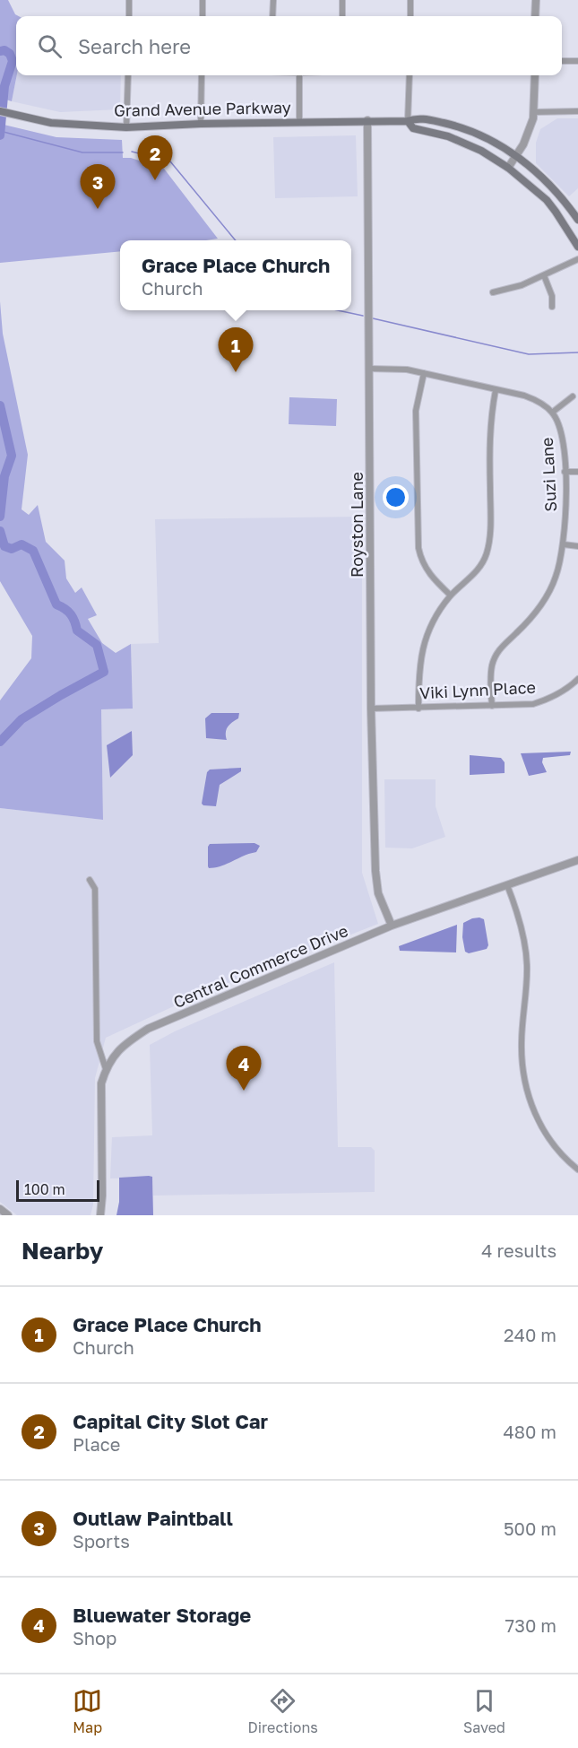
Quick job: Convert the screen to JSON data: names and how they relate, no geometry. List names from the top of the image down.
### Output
{
  "streets": {
    "main road": ["Grand Avenue Parkway"],
    "street": [
      "Suzi Lane",
      "Royston Lane",
      "Viki Lynn Place",
      "Central Commerce Drive"
    ]
  },
  "crossings": [
    ["Grand Avenue Parkway", "Royston Lane"],
    ["Suzi Lane", "Viki Lynn Place"],
    ["Royston Lane", "Viki Lynn Place"],
    ["Royston Lane", "Central Commerce Drive"]
  ],
  "scale_bar": "100 m",
  "page": {
    "search": "Search here",
    "pins": [
      "2",
      "3",
      "1",
      "4"
    ],
    "popup": ["Grace Place Church", "Church"],
    "scale": "100 m",
    "heading": ["Nearby", "4 results"],
    "list": [
      {
        "mark": "1",
        "name": "Grace Place Church",
        "note": "Church",
        "value": "240 m"
      },
      {
        "mark": "2",
        "name": "Capital City Slot Car",
        "note": "Place",
        "value": "480 m"
      },
      {
        "mark": "3",
        "name": "Outlaw Paintball",
        "note": "Sports",
        "value": "500 m"
      },
      {
        "mark": "4",
        "name": "Bluewater Storage",
        "note": "Shop",
        "value": "730 m"
      }
    ],
    "nav": ["Map", "Directions", "Saved"]
  }
}
